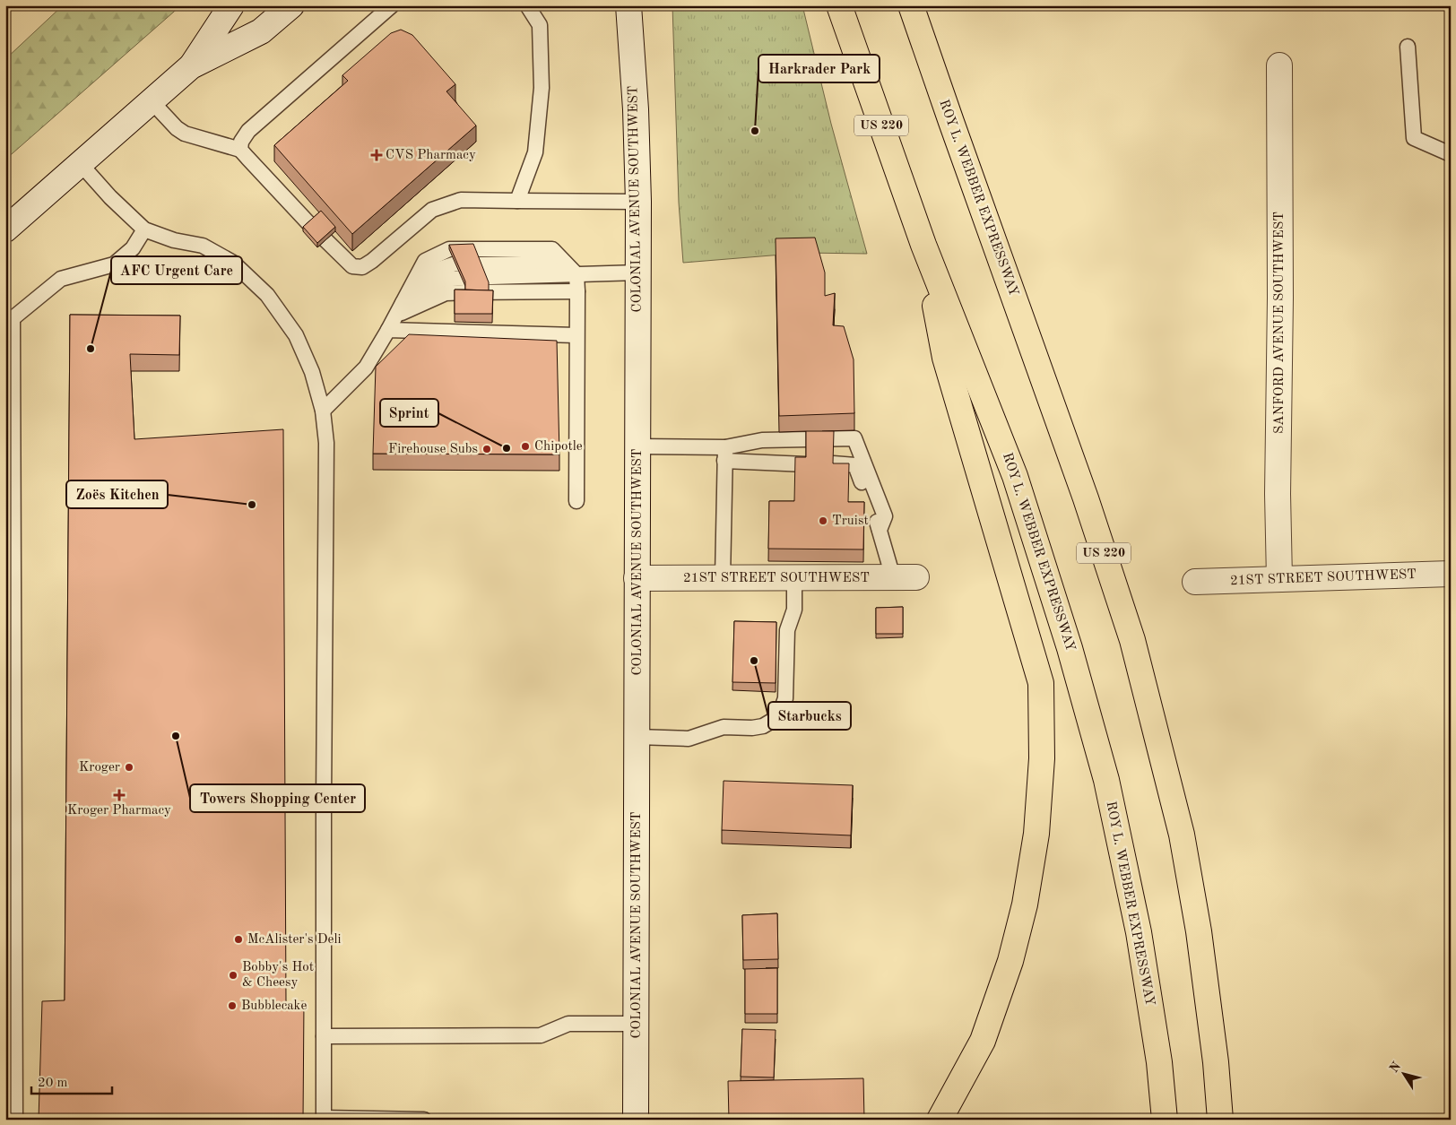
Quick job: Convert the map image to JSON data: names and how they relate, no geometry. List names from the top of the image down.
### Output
{
  "streets": {
    "highway": ["US 220", "ROY L. WEBBER EXPRESSWAY"],
    "main road": ["COLONIAL AVENUE SOUTHWEST", "SANFORD AVENUE SOUTHWEST", "21ST STREET SOUTHWEST"]
  },
  "crossings": [
    ["COLONIAL AVENUE SOUTHWEST", "21ST STREET SOUTHWEST"],
    ["SANFORD AVENUE SOUTHWEST", "21ST STREET SOUTHWEST"]
  ],
  "places": {
    "other": [
      "Harkrader Park",
      "AFC Urgent Care",
      "Chipotle",
      "Sprint",
      "Firehouse Subs",
      "Zoës Kitchen",
      "Truist",
      "Starbucks",
      "Towers Shopping Center",
      "Kroger",
      "McAlister's Deli",
      "Bobby's Hot & Cheesy",
      "Bubblecake"
    ],
    "health": ["CVS Pharmacy", "Kroger Pharmacy"]
  },
  "scale_bar": "20 m",
  "north": "top left"
}
